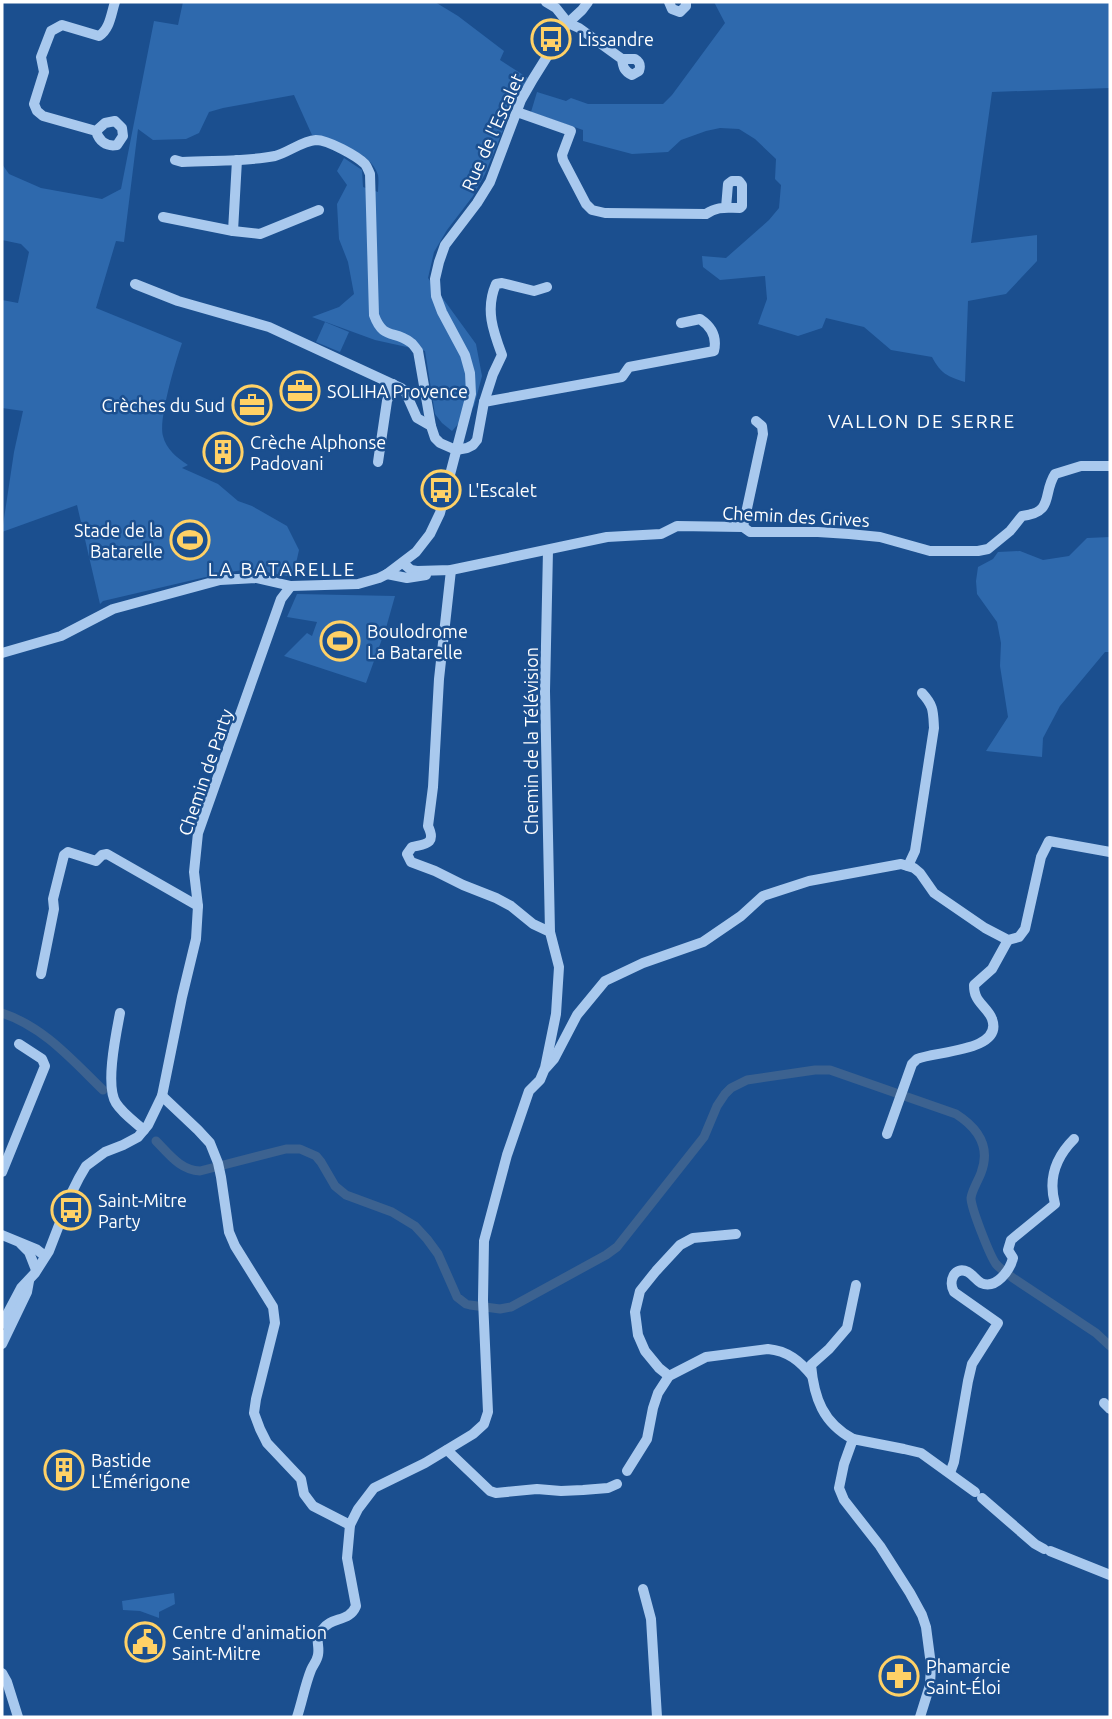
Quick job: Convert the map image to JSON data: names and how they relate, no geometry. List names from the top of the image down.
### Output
{
  "streets": {
    "street": [
      "Rue de l'Escalet",
      "Chemin des Grives",
      "Chemin de la Télévision",
      "Chemin de Party"
    ]
  },
  "crossings": [
    ["Rue de l'Escalet", "Chemin des Grives"],
    ["Chemin des Grives", "Chemin de la Télévision"],
    ["Chemin des Grives", "Chemin de Party"]
  ],
  "districts": ["VALLON DE SERRE", "LA BATARELLE"],
  "places": {
    "bus stop": ["Lissandre", "L'Escalet", "Saint-Mitre Party"],
    "office": ["SOLIHA Provence", "Crèches du Sud"],
    "building": ["Crèche Alphonse Padovani", "Bastide L'Émérigone"],
    "sports": ["Stade de la Batarelle", "Boulodrome La Batarelle"],
    "public building": ["Centre d'animation Saint-Mitre"],
    "pharmacy": ["Phamarcie Saint-Éloi"]
  }
}
